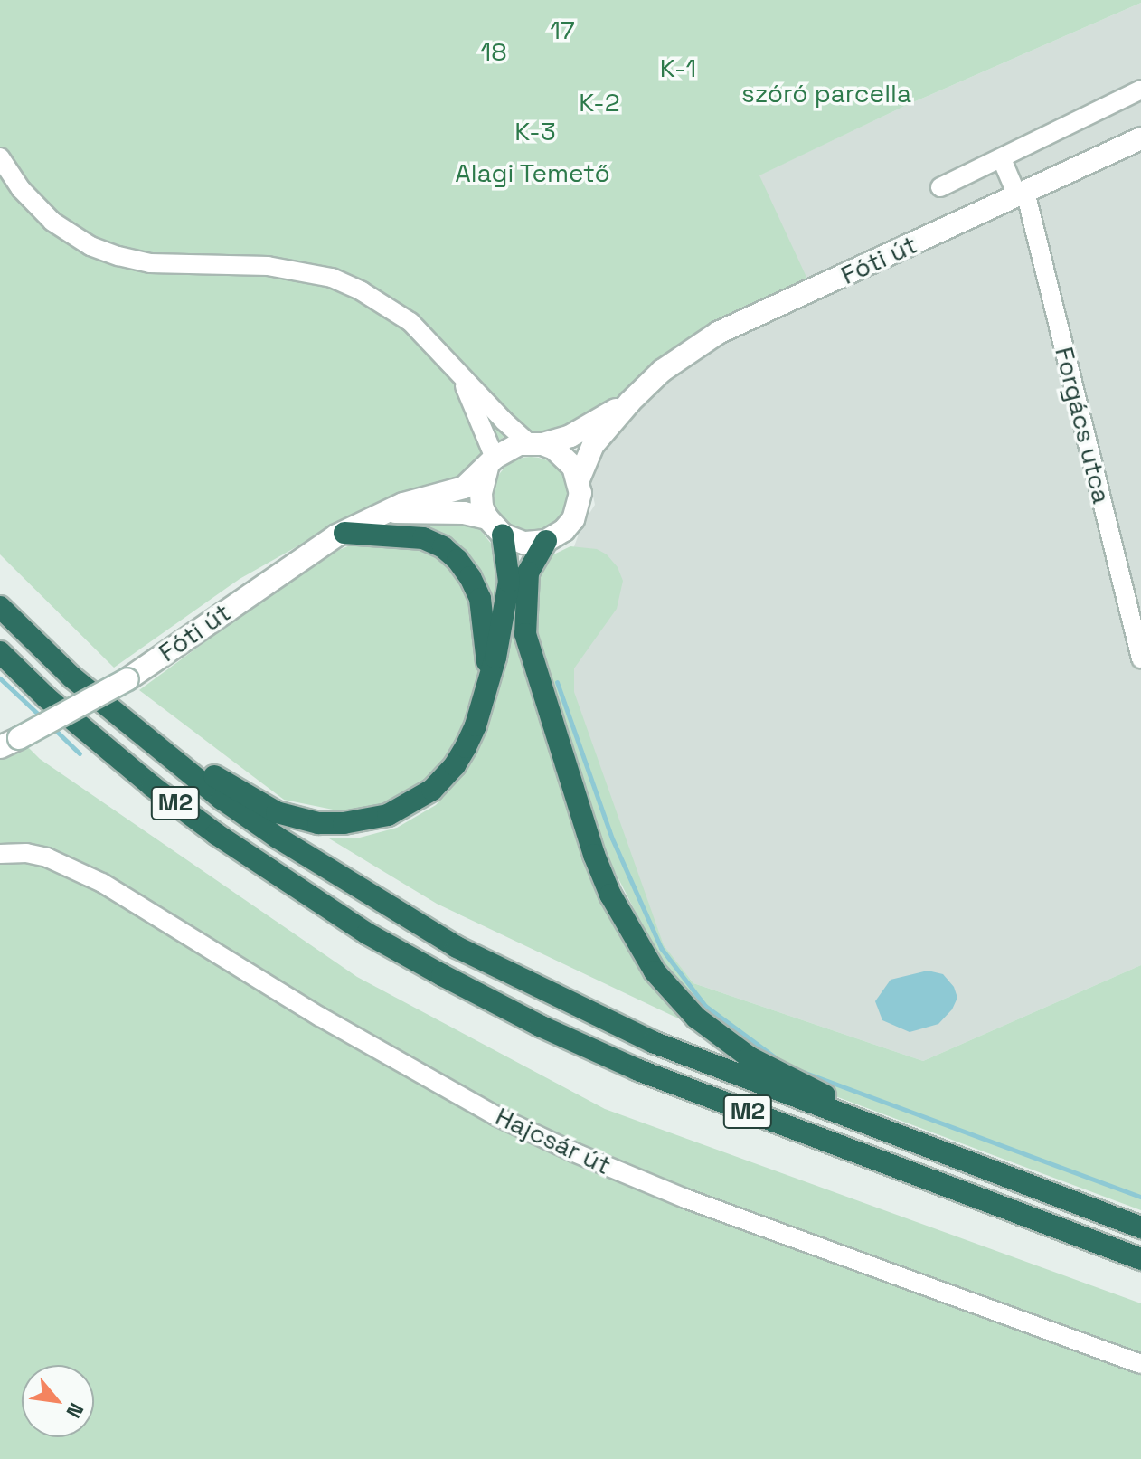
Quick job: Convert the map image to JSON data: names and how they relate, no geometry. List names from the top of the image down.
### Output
{
  "streets": {
    "highway": ["M2"],
    "main road": ["Fóti út"],
    "street": ["Forgács utca", "Hajcsár út"]
  },
  "crossings": [
    ["Fóti út", "Forgács utca"]
  ],
  "parks": [
    "17",
    "18",
    "K-1",
    "szóró parcella",
    "K-2",
    "K-3",
    "Alagi Temető"
  ],
  "north": "bottom right"
}
